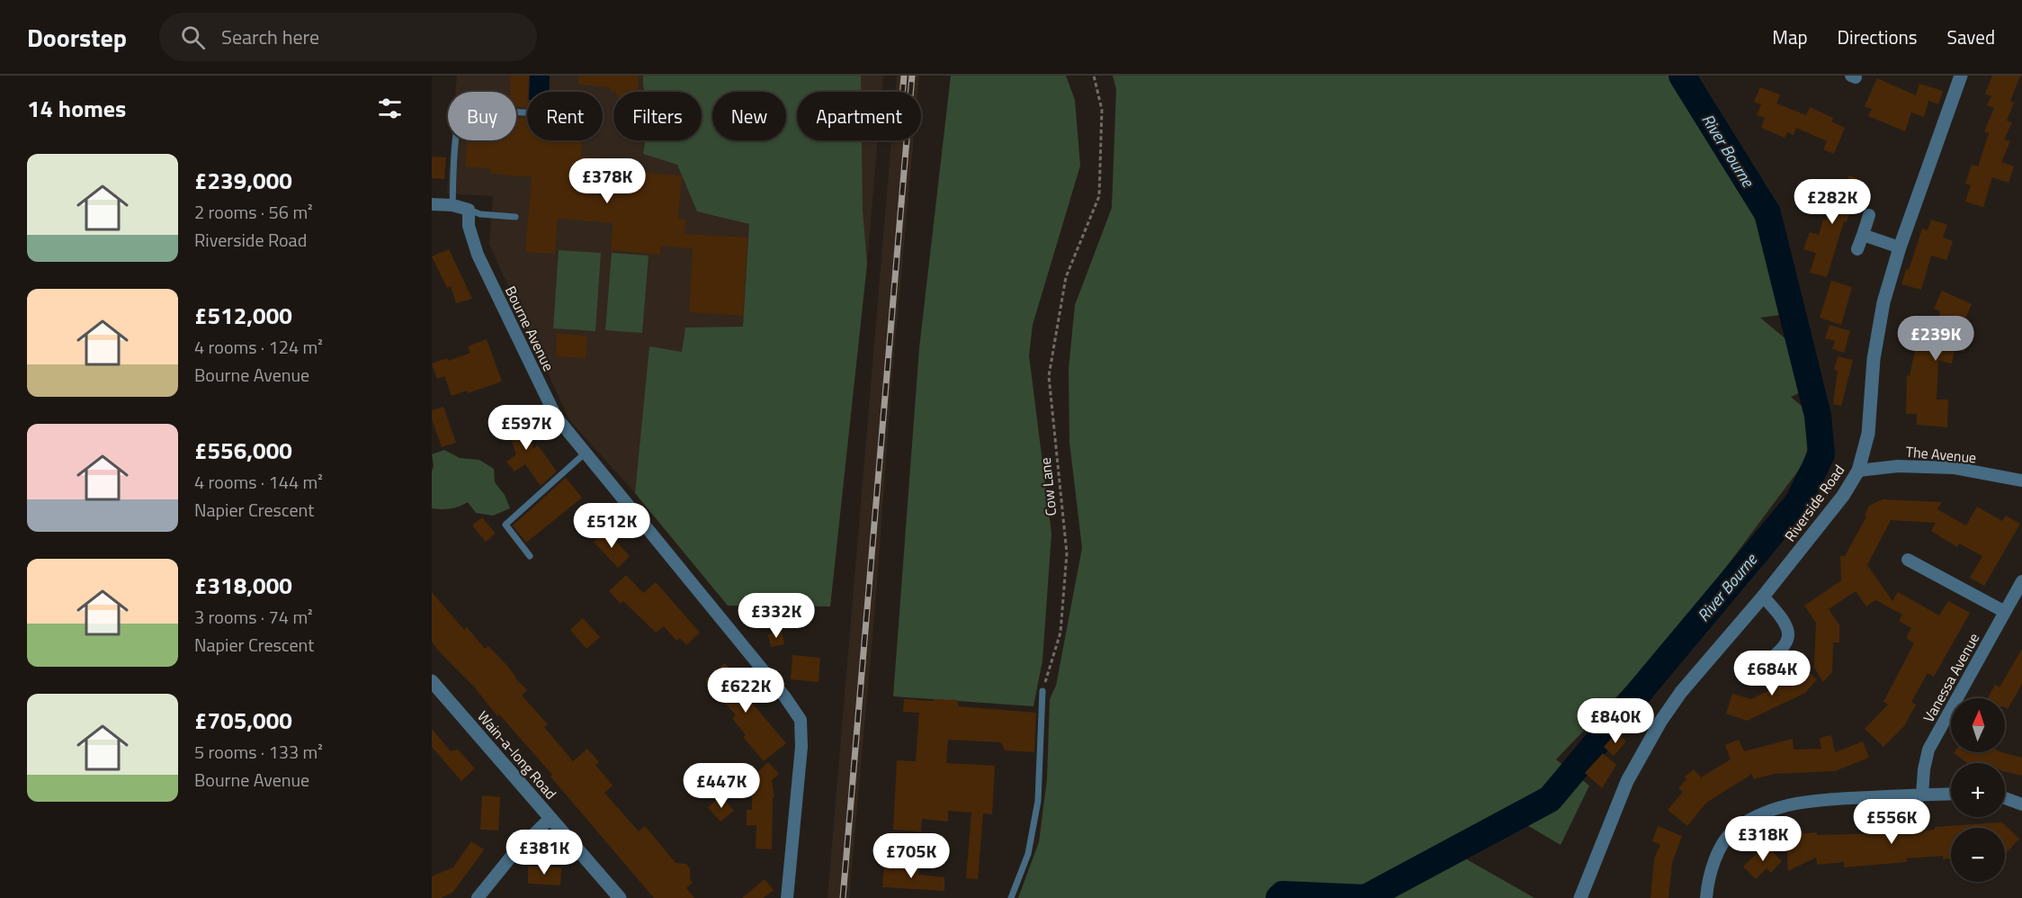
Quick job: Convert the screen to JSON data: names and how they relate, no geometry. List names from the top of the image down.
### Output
{
  "streets": {
    "street": [
      "Bourne Avenue",
      "The Avenue",
      "Riverside Road",
      "Vanessa Avenue",
      "Wain-a-long Road"
    ],
    "path": ["Cow Lane"]
  },
  "crossings": [
    ["The Avenue", "Riverside Road"]
  ],
  "water": ["River Bourne"],
  "north": "top",
  "page": {
    "header": "Doorstep",
    "search": "Search here",
    "nav": ["Map", "Directions", "Saved"],
    "heading": "14 homes",
    "chip": [
      "Buy",
      "Rent",
      "Filters",
      "New",
      "Apartment"
    ],
    "list": [
      {
        "name": "£239,000",
        "note": "2 rooms · 56 m² · Riverside Road"
      },
      {
        "name": "£512,000",
        "note": "4 rooms · 124 m² · Bourne Avenue"
      },
      {
        "name": "£556,000",
        "note": "4 rooms · 144 m² · Napier Crescent"
      },
      {
        "name": "£318,000",
        "note": "3 rooms · 74 m² · Napier Crescent"
      },
      {
        "name": "£705,000",
        "note": "5 rooms · 133 m² · Bourne Avenue"
      }
    ],
    "price": [
      "£378K",
      "£282K",
      "£239K",
      "£597K",
      "£512K",
      "£332K",
      "£684K",
      "£622K",
      "£840K",
      "£447K",
      "£556K",
      "£318K",
      "£381K",
      "£705K"
    ],
    "map_buttons": ["+", "−"]
  }
}
